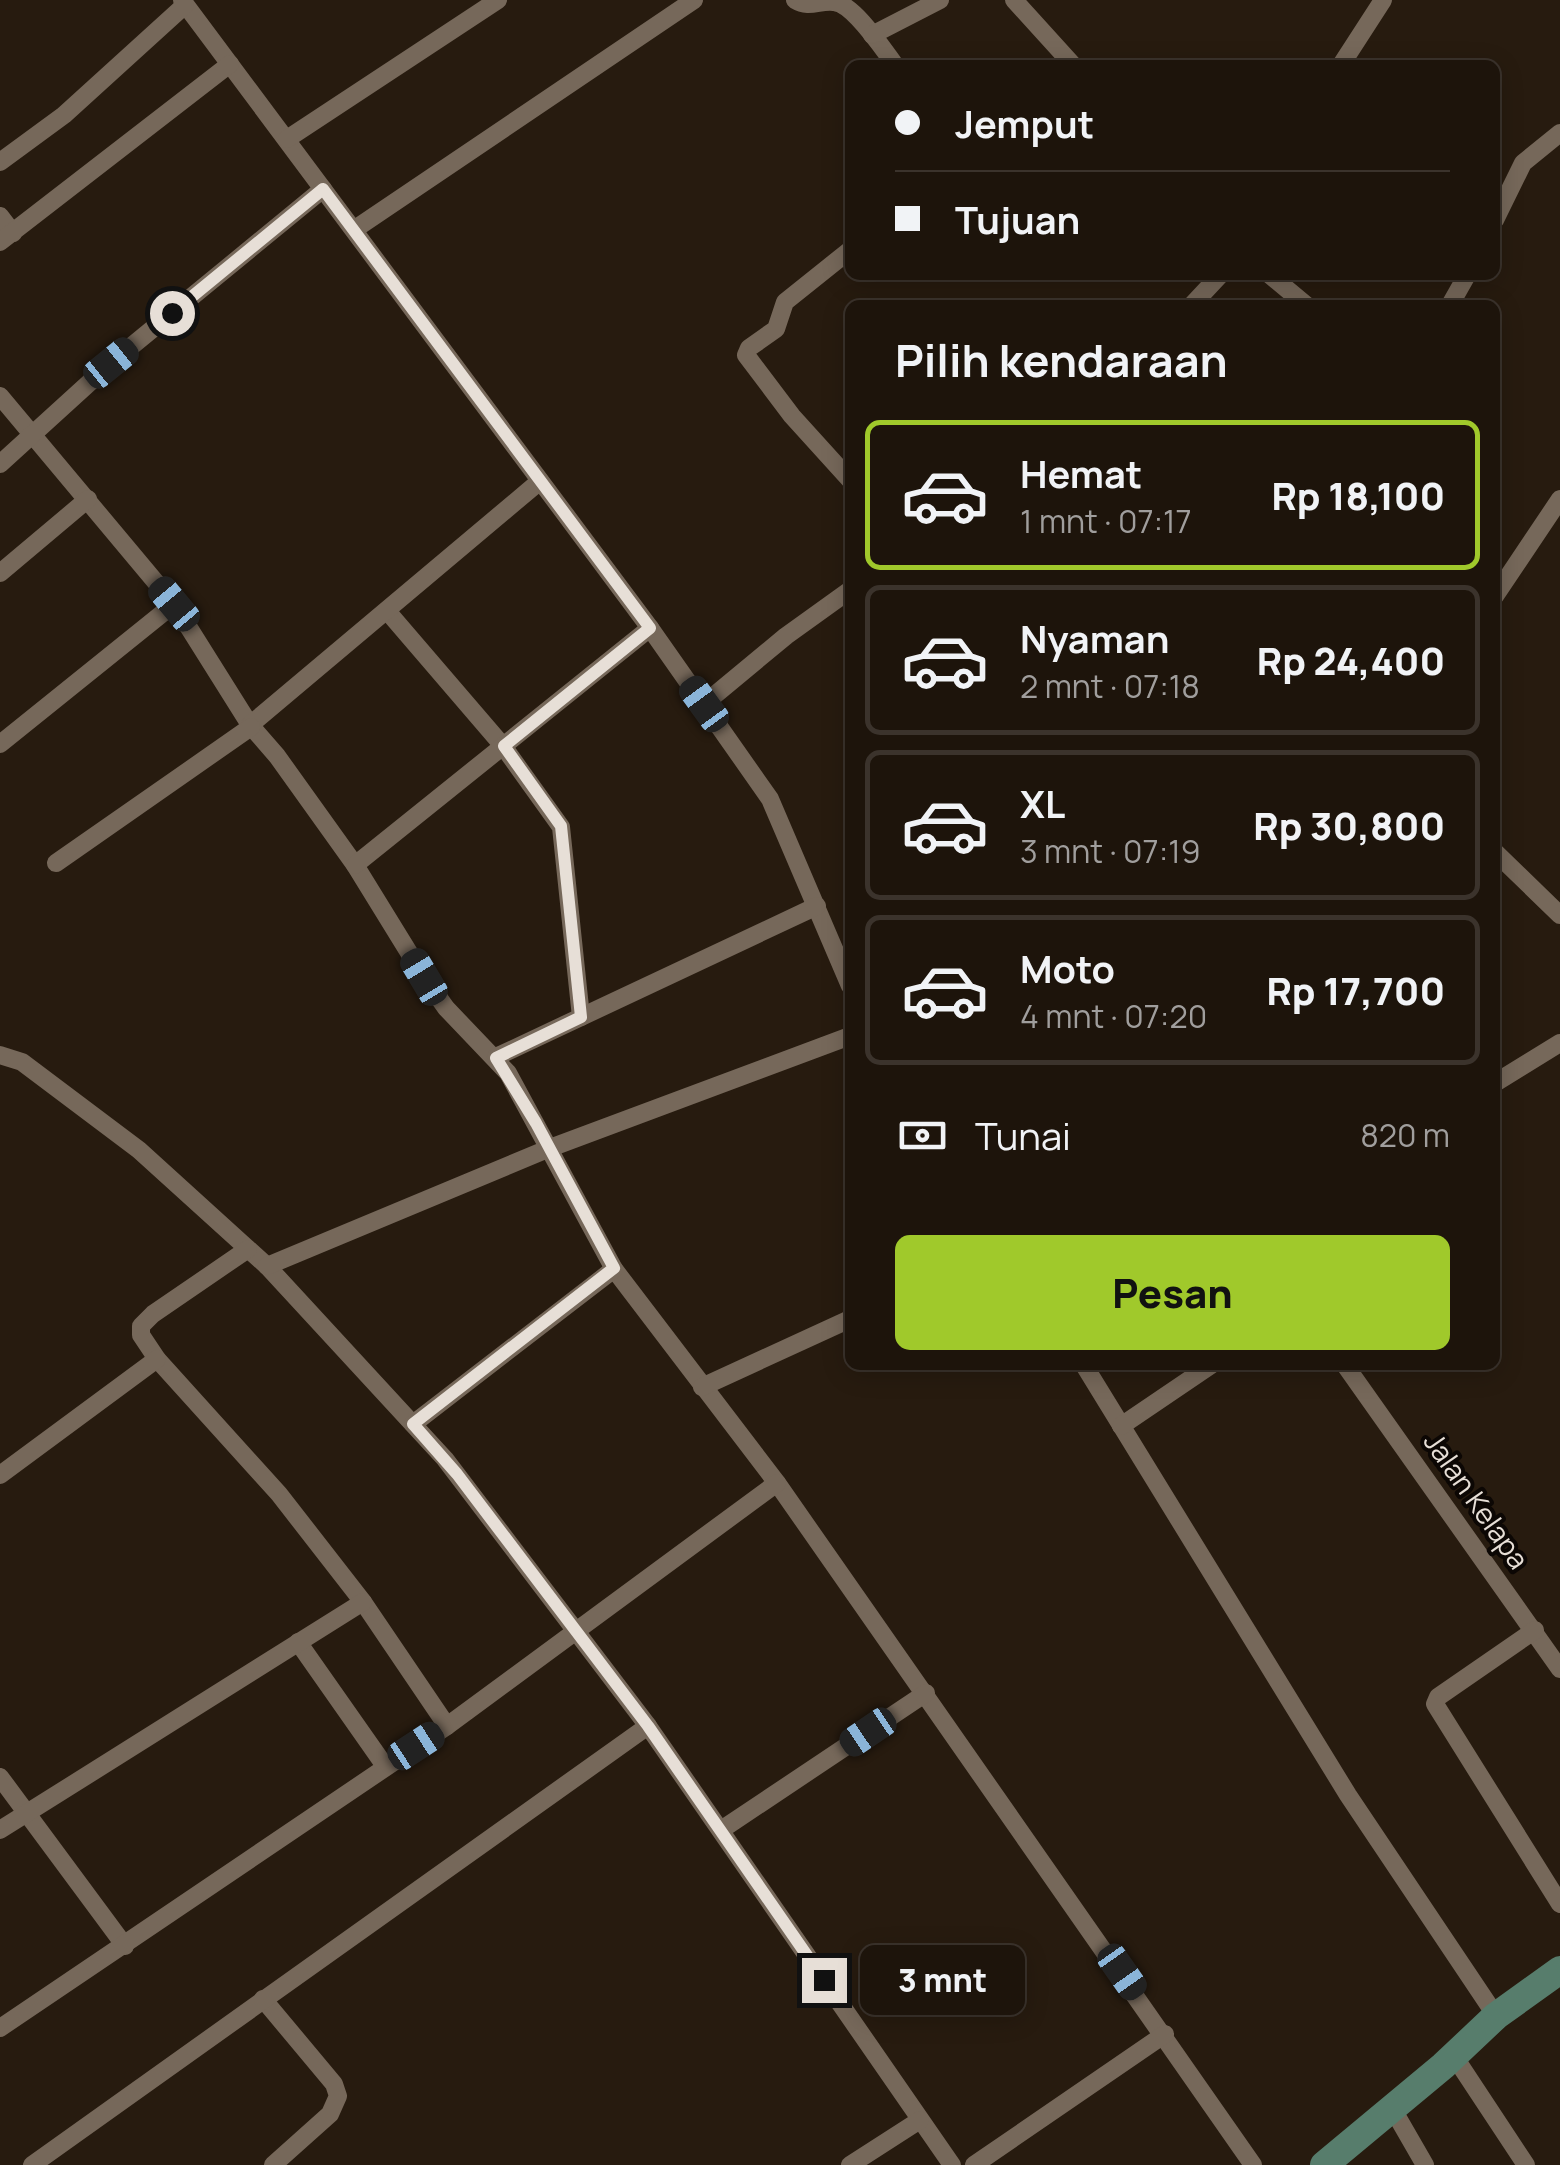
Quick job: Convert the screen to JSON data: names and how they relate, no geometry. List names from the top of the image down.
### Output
{
  "streets": {
    "street": ["Jalan Kelapa"]
  },
  "page": {
    "banner": ["Jemput", "Tujuan"],
    "heading": "Pilih kendaraan",
    "list": [
      {
        "name": "Hemat",
        "note": "1 mnt · 07:17",
        "value": "Rp 18,100"
      },
      {
        "name": "Nyaman",
        "note": "2 mnt · 07:18",
        "value": "Rp 24,400"
      },
      {
        "name": "XL",
        "note": "3 mnt · 07:19",
        "value": "Rp 30,800"
      },
      {
        "name": "Moto",
        "note": "4 mnt · 07:20",
        "value": "Rp 17,700"
      }
    ],
    "pay": ["Tunai", "820 m"],
    "buttons": "Pesan",
    "bubble": "3 mnt"
  }
}
